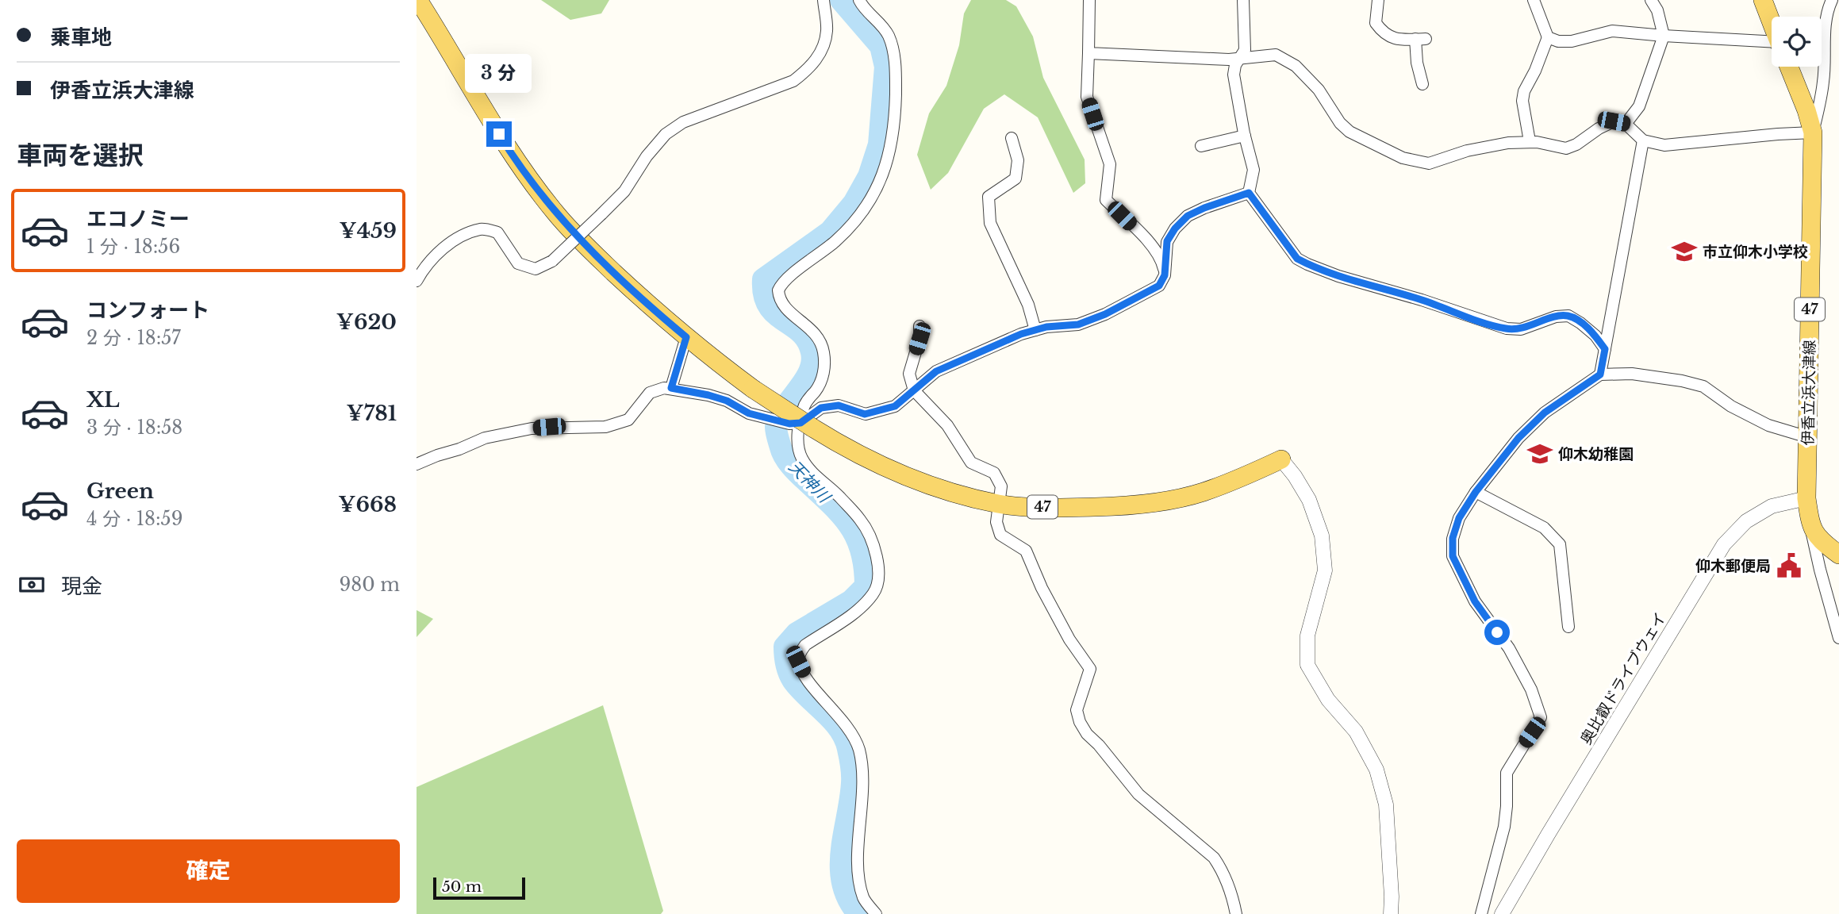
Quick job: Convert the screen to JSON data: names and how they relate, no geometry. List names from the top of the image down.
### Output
{
  "streets": {
    "main road": ["47", "伊香立浜大津線"],
    "street": ["奥比叡ドライブウェイ"]
  },
  "crossings": [
    ["伊香立浜大津線", "奥比叡ドライブウェイ"]
  ],
  "water": ["天神川"],
  "places": {
    "school or university": ["市立仰木小学校", "仰木幼稚園"],
    "public building": ["仰木郵便局"]
  },
  "scale_bar": "50 m",
  "page": {
    "banner": ["乗車地", "伊香立浜大津線"],
    "bubble": "3 分",
    "heading": "車両を選択",
    "list": [
      {
        "name": "エコノミー",
        "note": "1 分 · 18:56",
        "value": "¥459"
      },
      {
        "name": "コンフォート",
        "note": "2 分 · 18:57",
        "value": "¥620"
      },
      {
        "name": "XL",
        "note": "3 分 · 18:58",
        "value": "¥781"
      },
      {
        "name": "Green",
        "note": "4 分 · 18:59",
        "value": "¥668"
      }
    ],
    "pay": ["現金", "980 m"],
    "buttons": "確定",
    "scale": "50 m"
  }
}
